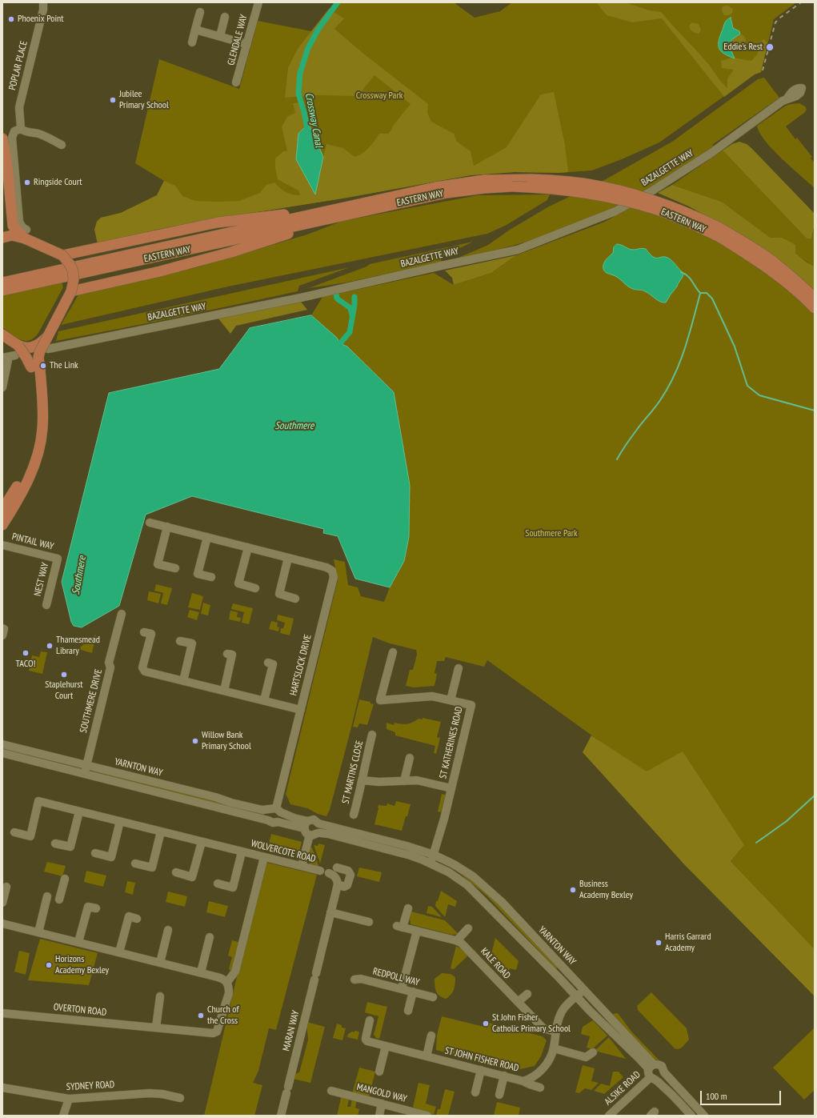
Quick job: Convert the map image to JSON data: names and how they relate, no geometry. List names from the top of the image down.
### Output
{
  "streets": {
    "main road": ["EASTERN WAY"],
    "street": [
      "GLENDALE WAY",
      "POPLAR PLACE",
      "BAZALGETTE WAY",
      "PINTAIL WAY",
      "NEST WAY",
      "HARTSLOCK DRIVE",
      "SOUTHMERE DRIVE",
      "ST KATHERINES ROAD",
      "YARNTON WAY",
      "ST MARTINS CLOSE",
      "WOLVERCOTE ROAD",
      "KALE ROAD",
      "REDPOLL WAY",
      "OVERTON ROAD",
      "MARAN WAY",
      "ST JOHN FISHER ROAD",
      "SYDNEY ROAD",
      "ALSIKE ROAD",
      "MANGOLD WAY"
    ]
  },
  "crossings": [
    ["PINTAIL WAY", "NEST WAY"],
    ["HARTSLOCK DRIVE", "YARNTON WAY"],
    ["SOUTHMERE DRIVE", "YARNTON WAY"],
    ["ST KATHERINES ROAD", "YARNTON WAY"],
    ["YARNTON WAY", "ST JOHN FISHER ROAD"],
    ["YARNTON WAY", "ALSIKE ROAD"],
    ["KALE ROAD", "ST JOHN FISHER ROAD"]
  ],
  "water": ["Crossway Canal", "Southmere"],
  "parks": ["Crossway Park", "Southmere Park"],
  "places": [
    "Phoenix Point",
    "Eddie's Rest",
    "Jubilee Primary School",
    "Ringside Court",
    "The Link",
    "Thamesmead Library",
    "TACO!",
    "Staplehurst Court",
    "Willow Bank Primary School",
    "Business Academy Bexley",
    "Harris Garrard Academy",
    "Horizons Academy Bexley",
    "Church of the Cross",
    "St John Fisher Catholic Primary School"
  ],
  "scale_bar": "100 m"
}
